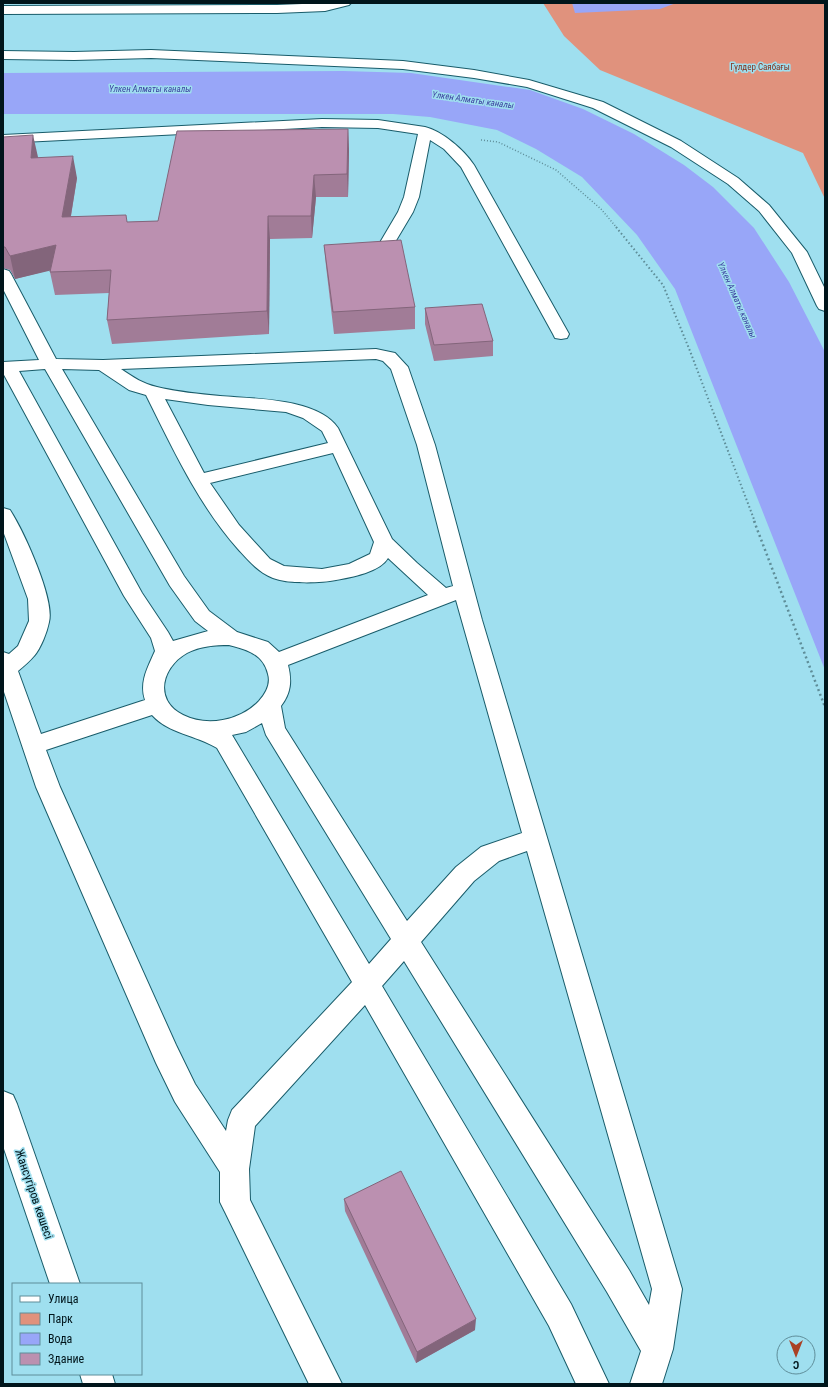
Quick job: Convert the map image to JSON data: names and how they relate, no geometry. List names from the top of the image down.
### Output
{
  "streets": {
    "street": ["Жансүгіров көшесі"]
  },
  "water": ["Үлкен Алматы каналы"],
  "parks": ["Гүлдер Саябағы"],
  "legend": [
    "Улица",
    "Парк",
    "Вода",
    "Здание"
  ],
  "north": "bottom"
}
